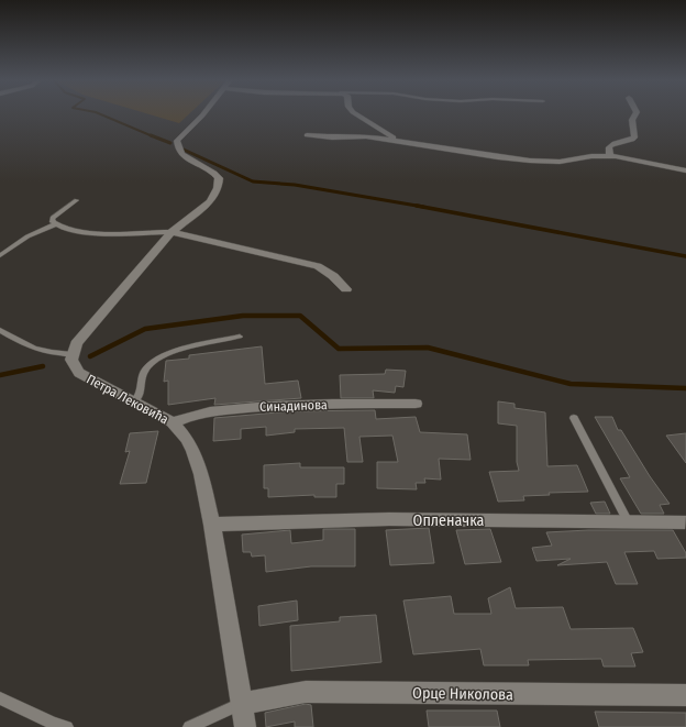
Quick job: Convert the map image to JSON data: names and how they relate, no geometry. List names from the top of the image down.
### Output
{
  "streets": {
    "street": [
      "Петра Лековића",
      "Синадинова",
      "Опленачка",
      "Орце Николова"
    ]
  },
  "crossings": [
    ["Петра Лековића", "Синадинова"],
    ["Петра Лековића", "Опленачка"],
    ["Петра Лековића", "Орце Николова"]
  ]
}
